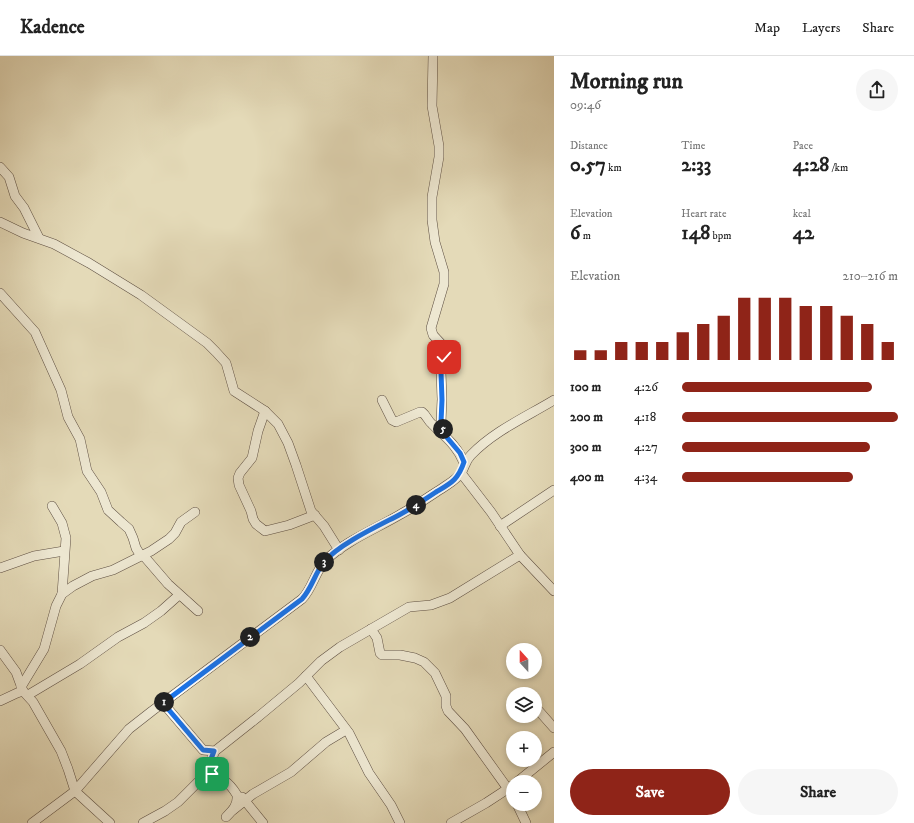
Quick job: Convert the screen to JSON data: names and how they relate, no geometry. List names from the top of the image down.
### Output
{
  "north": "top",
  "page": {
    "header": "Kadence",
    "nav": ["Map", "Layers", "Share"],
    "heading": ["Morning run", "09:46"],
    "stats": [
      ["Distance", "0.57 km"],
      ["Time", "2:33"],
      ["Pace", "4:28 /km"],
      ["Elevation", "6 m"],
      ["Heart rate", "148 bpm"],
      ["kcal", "42"]
    ],
    "chart": ["Elevation", "210–216 m"],
    "list": [
      {
        "name": "100 m",
        "note": "4:26"
      },
      {
        "name": "200 m",
        "note": "4:18"
      },
      {
        "name": "300 m",
        "note": "4:27"
      },
      {
        "name": "400 m",
        "note": "4:34"
      }
    ],
    "pins": [
      "5",
      "4",
      "3",
      "2",
      "1"
    ],
    "map_buttons": ["+", "−"],
    "buttons": ["Save", "Share"]
  }
}
